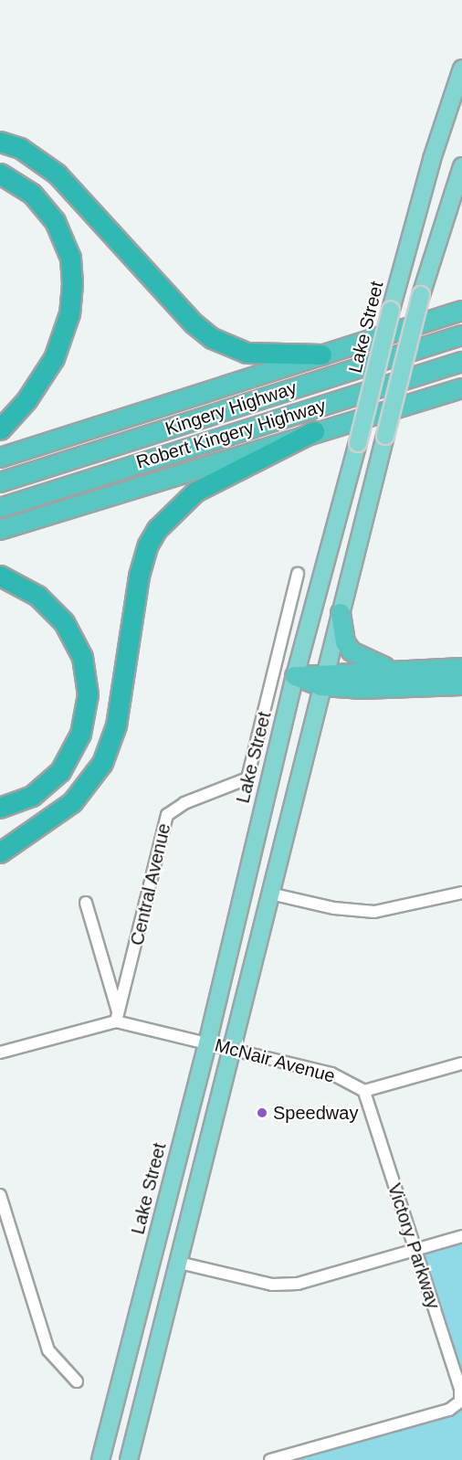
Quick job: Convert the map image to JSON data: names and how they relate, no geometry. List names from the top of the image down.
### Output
{
  "streets": {
    "highway": ["Kingery Highway", "Robert Kingery Highway"],
    "main road": ["Lake Street"],
    "street": ["Central Avenue", "McNair Avenue", "Victory Parkway"]
  },
  "crossings": [
    ["Lake Street", "McNair Avenue"],
    ["Central Avenue", "McNair Avenue"],
    ["McNair Avenue", "Victory Parkway"]
  ],
  "places": ["Speedway"]
}
